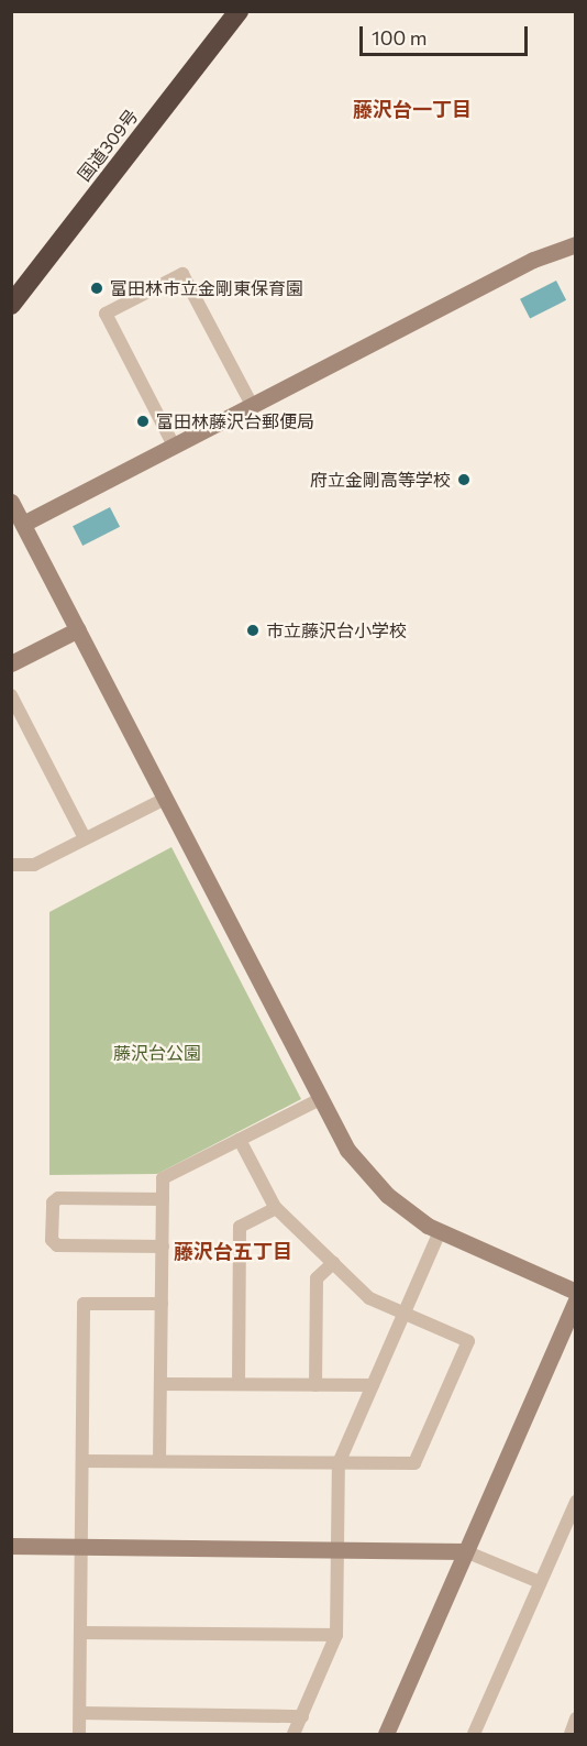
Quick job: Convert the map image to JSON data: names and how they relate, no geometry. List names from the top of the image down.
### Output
{
  "streets": {
    "highway": ["国道309号"]
  },
  "districts": ["藤沢台一丁目", "藤沢台五丁目"],
  "parks": ["藤沢台公園"],
  "places": [
    "富田林市立金剛東保育園",
    "富田林藤沢台郵便局",
    "府立金剛高等学校",
    "市立藤沢台小学校"
  ],
  "scale_bar": "100 m"
}
